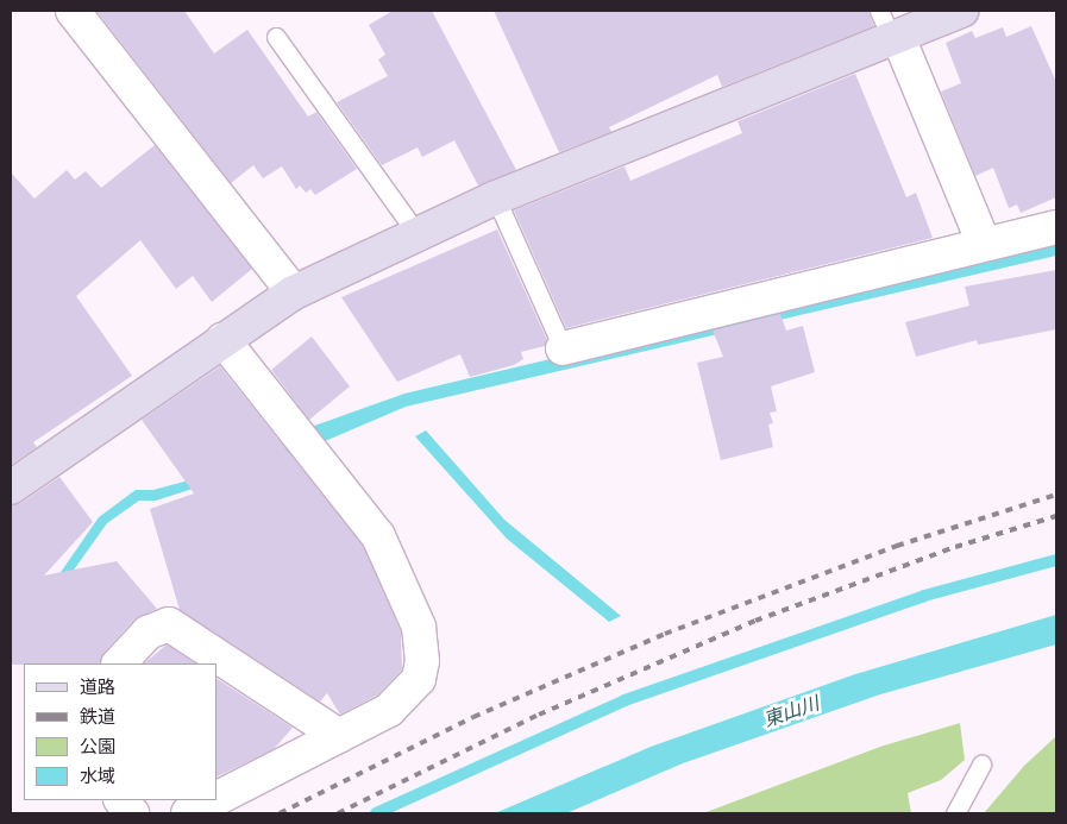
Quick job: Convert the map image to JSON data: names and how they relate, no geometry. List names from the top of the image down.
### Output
{
  "water": ["東山川"],
  "legend": [
    "道路",
    "鉄道",
    "公園",
    "水域"
  ]
}
